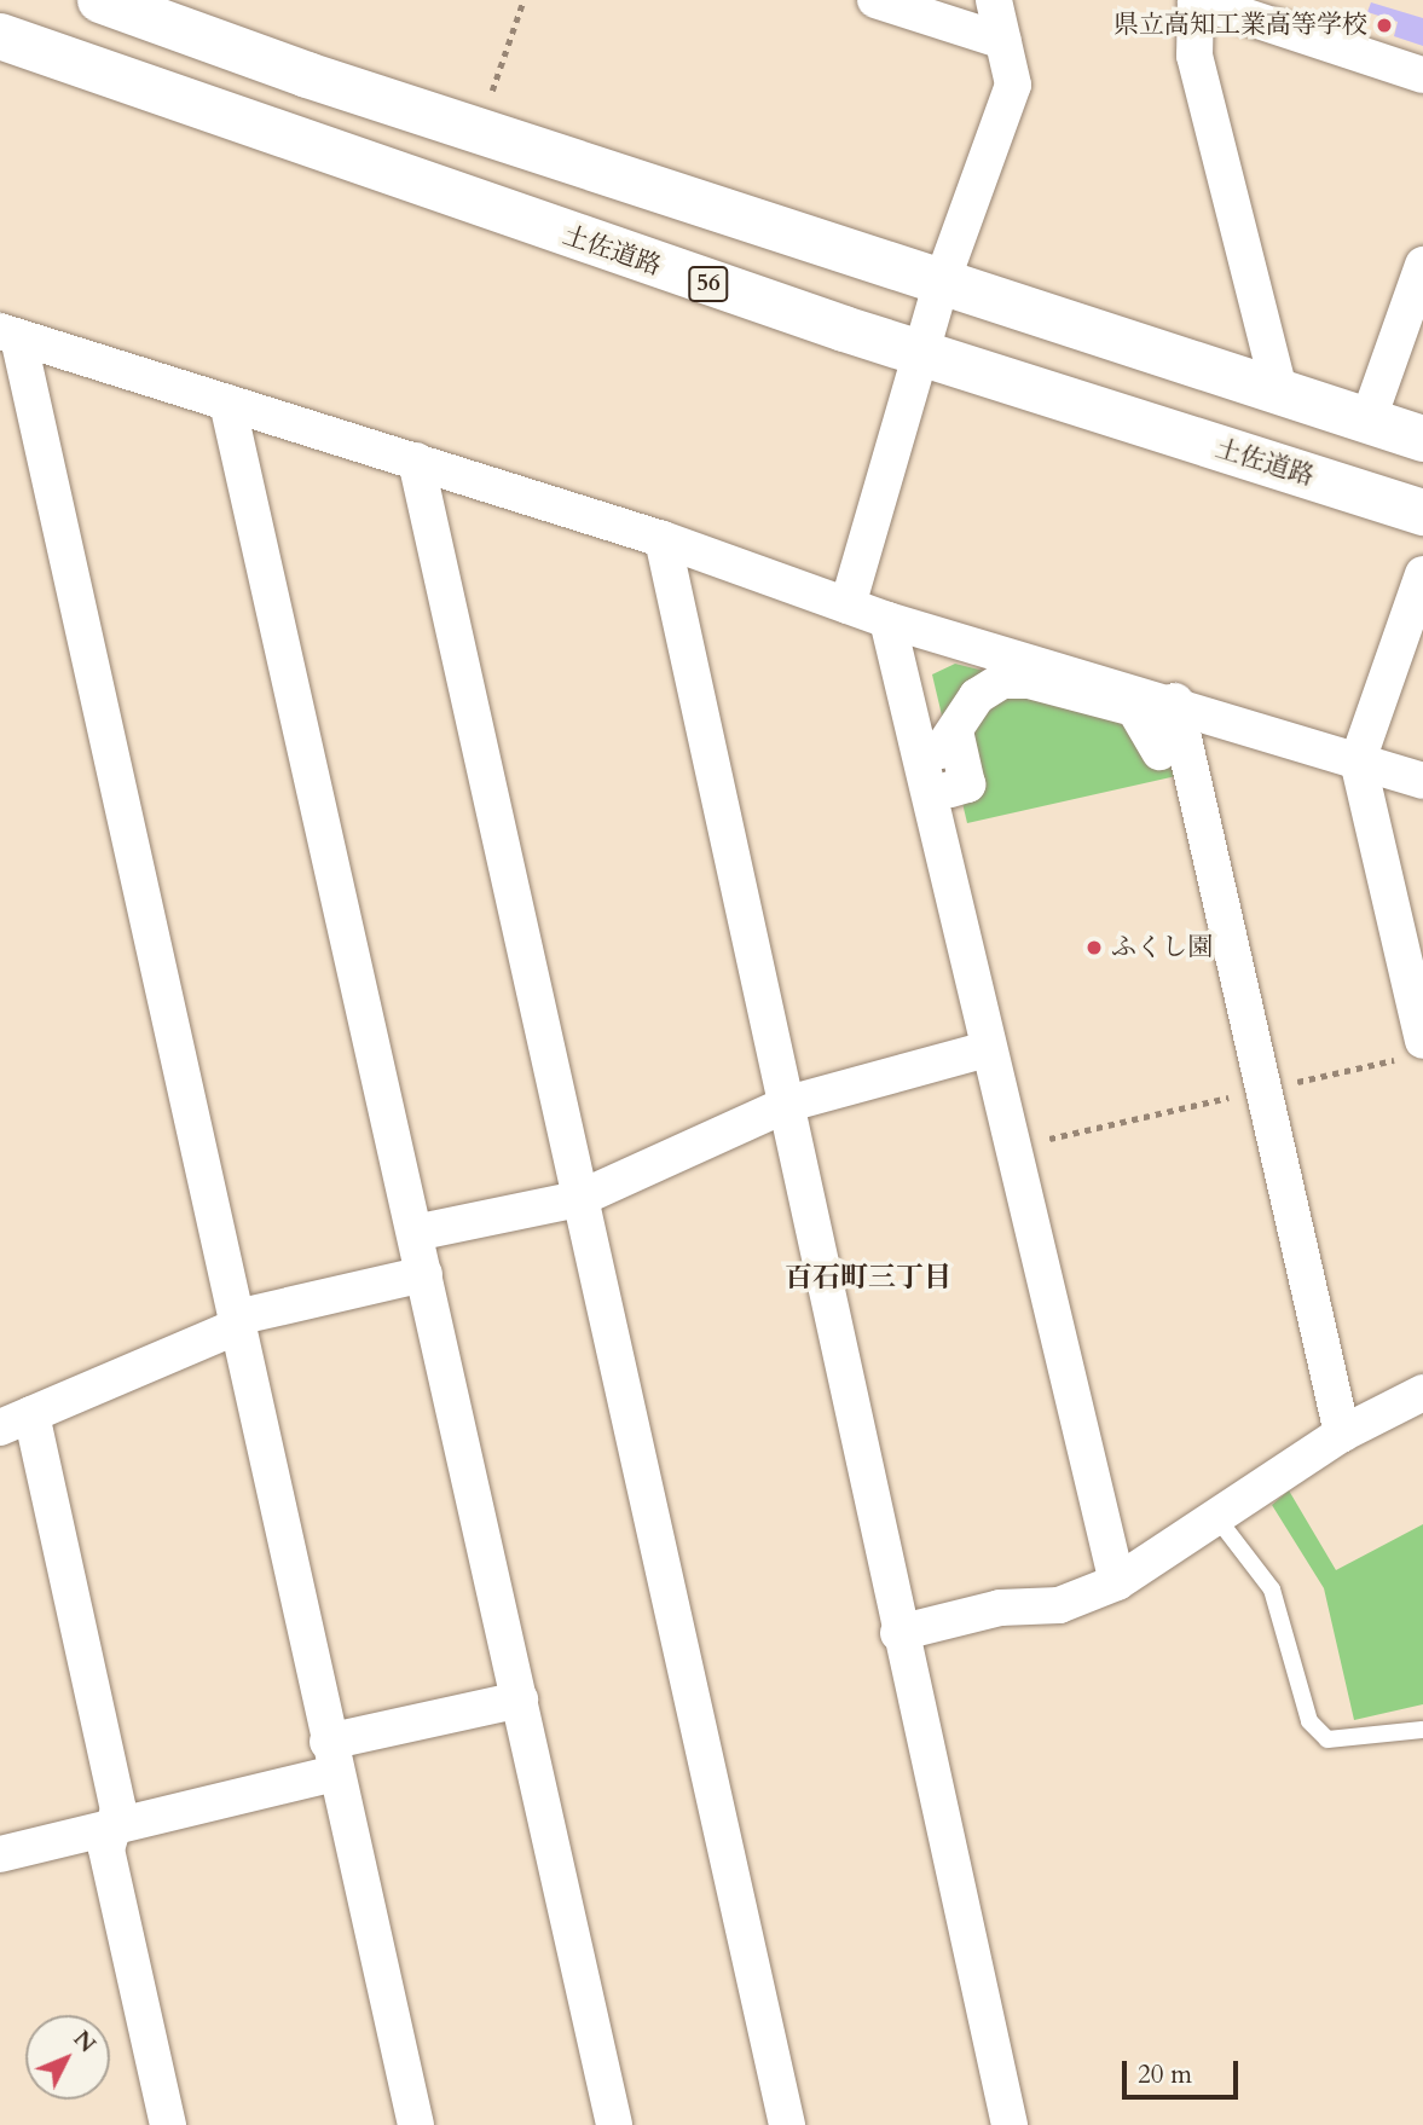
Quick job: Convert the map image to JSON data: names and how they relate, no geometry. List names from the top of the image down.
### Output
{
  "streets": {
    "highway": ["土佐道路", "56"]
  },
  "districts": ["百石町三丁目"],
  "places": ["県立高知工業高等学校", "ふくし園"],
  "scale_bar": "20 m",
  "north": "top right"
}
